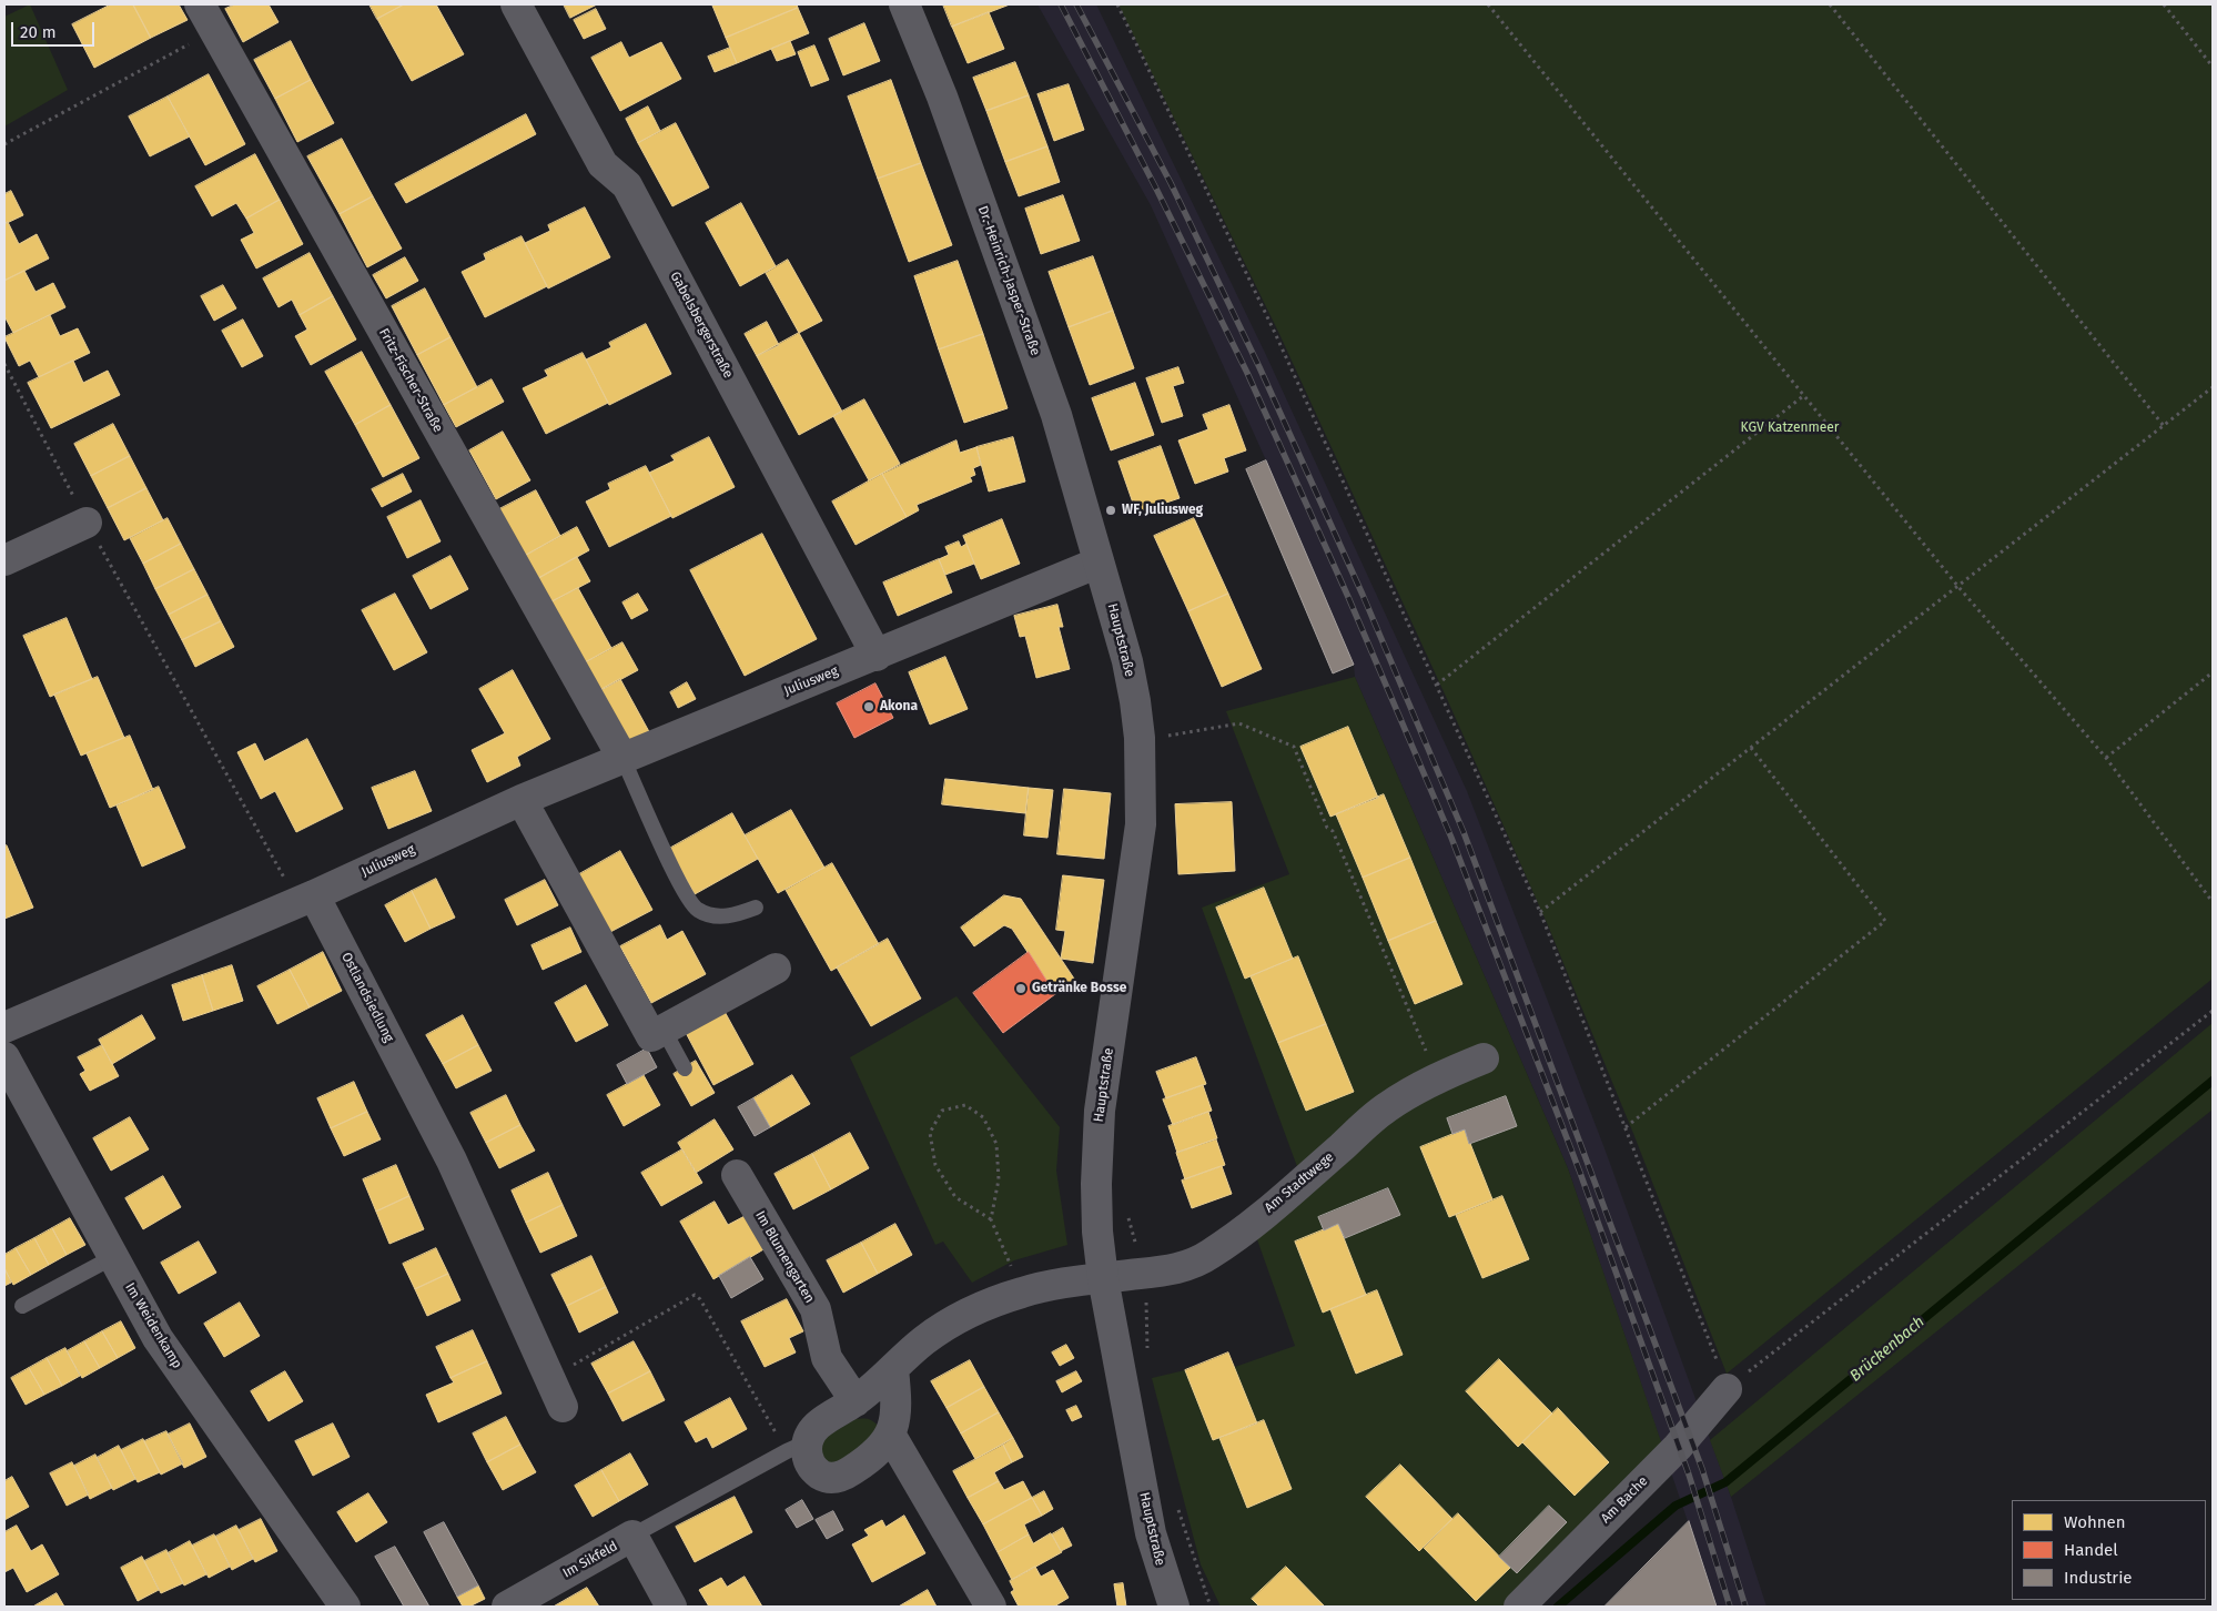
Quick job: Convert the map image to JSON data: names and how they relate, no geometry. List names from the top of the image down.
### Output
{
  "streets": {
    "street": [
      "Dr.-Heinrich-Jasper-Straße",
      "Gabelsbergerstraße",
      "Fritz-Fischer-Straße",
      "Hauptstraße",
      "Juliusweg",
      "Ostlandsiedlung",
      "Am Stadtwege",
      "Im Blumengarten",
      "Im Weidenkamp",
      "Am Bache",
      "Im Sikfeld"
    ]
  },
  "crossings": [
    ["Dr.-Heinrich-Jasper-Straße", "Hauptstraße"],
    ["Dr.-Heinrich-Jasper-Straße", "Juliusweg"],
    ["Gabelsbergerstraße", "Juliusweg"],
    ["Fritz-Fischer-Straße", "Juliusweg"],
    ["Hauptstraße", "Juliusweg"],
    ["Hauptstraße", "Am Stadtwege"],
    ["Juliusweg", "Ostlandsiedlung"]
  ],
  "water": ["Brückenbach"],
  "parks": ["KGV Katzenmeer"],
  "places": ["WF, Juliusweg", "Akona", "Getränke Bosse"],
  "legend": ["Wohnen", "Handel", "Industrie"],
  "scale_bar": "20 m"
}
